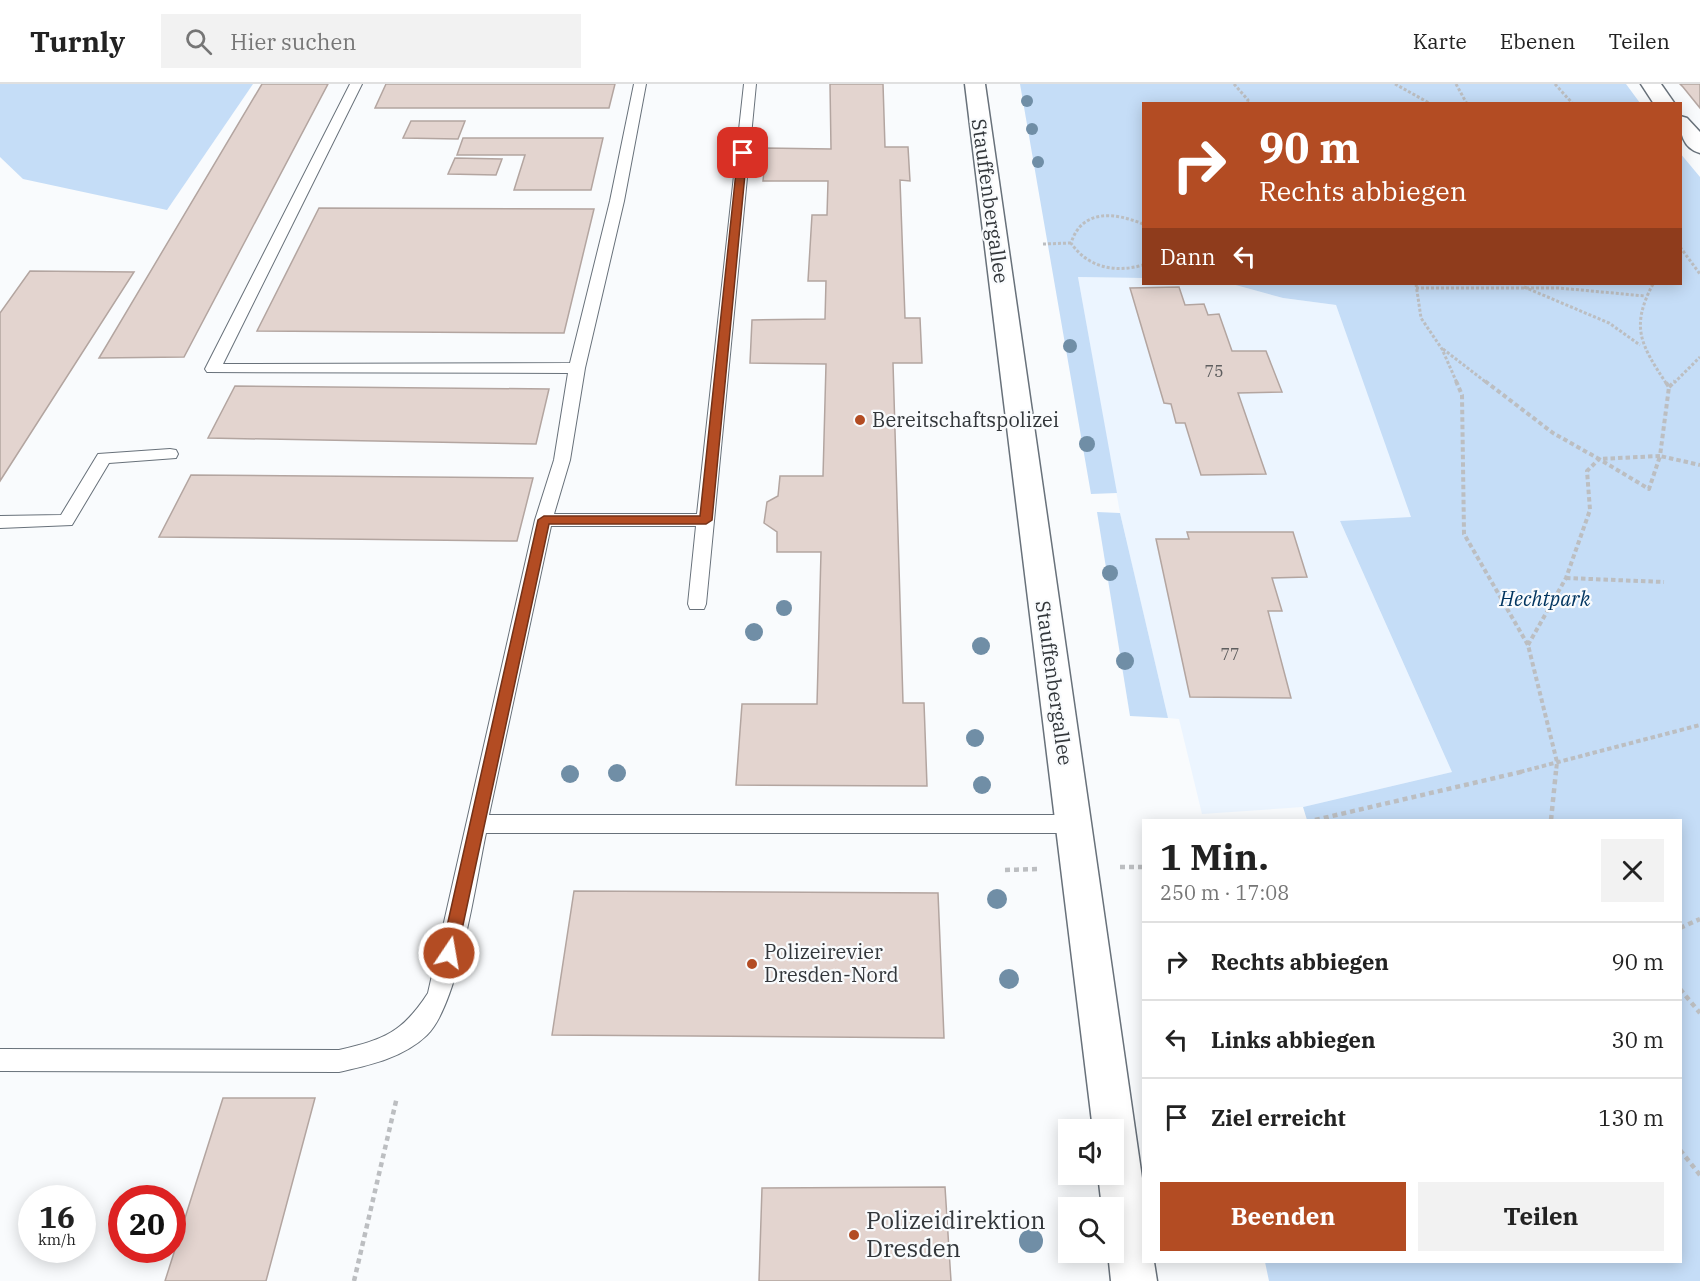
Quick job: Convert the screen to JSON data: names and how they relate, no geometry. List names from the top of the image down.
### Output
{
  "streets": {
    "main road": ["Stauffenbergallee"]
  },
  "parks": ["Hechtpark"],
  "places": ["Bereitschaftspolizei", "Polizeirevier Dresden-Nord", "Polizeidirektion Dresden"],
  "house_numbers": ["75", "77"],
  "page": {
    "header": "Turnly",
    "search": "Hier suchen",
    "nav": ["Karte", "Ebenen", "Teilen"],
    "turn": ["90 m", "Rechts abbiegen"],
    "then": "Dann",
    "heading": ["1 Min.", "250 m · 17:08"],
    "list": [
      {
        "name": "Rechts abbiegen",
        "value": "90 m"
      },
      {
        "name": "Links abbiegen",
        "value": "30 m"
      },
      {
        "name": "Ziel erreicht",
        "value": "130 m"
      }
    ],
    "buttons": ["Beenden", "Teilen"],
    "speed": "16 km/h",
    "limit": "20"
  }
}
